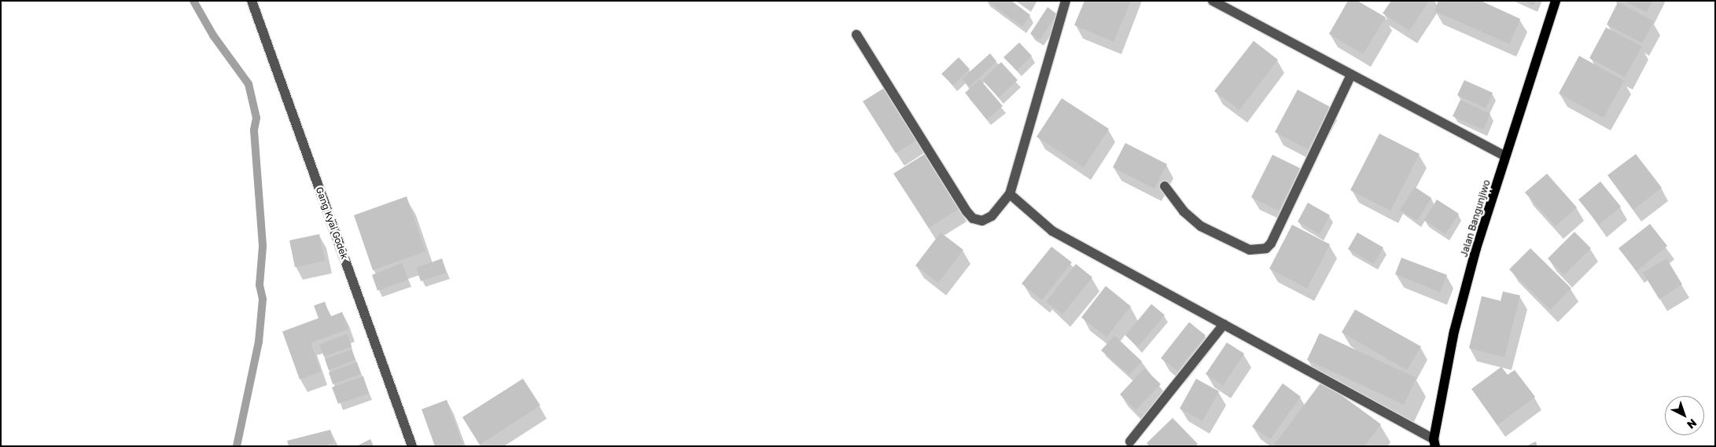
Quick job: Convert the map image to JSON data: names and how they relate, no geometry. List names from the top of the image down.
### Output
{
  "streets": {
    "main road": ["Jalan Bangunjiwo"],
    "street": ["Gang Kyai Godek"]
  },
  "north": "bottom right"
}
